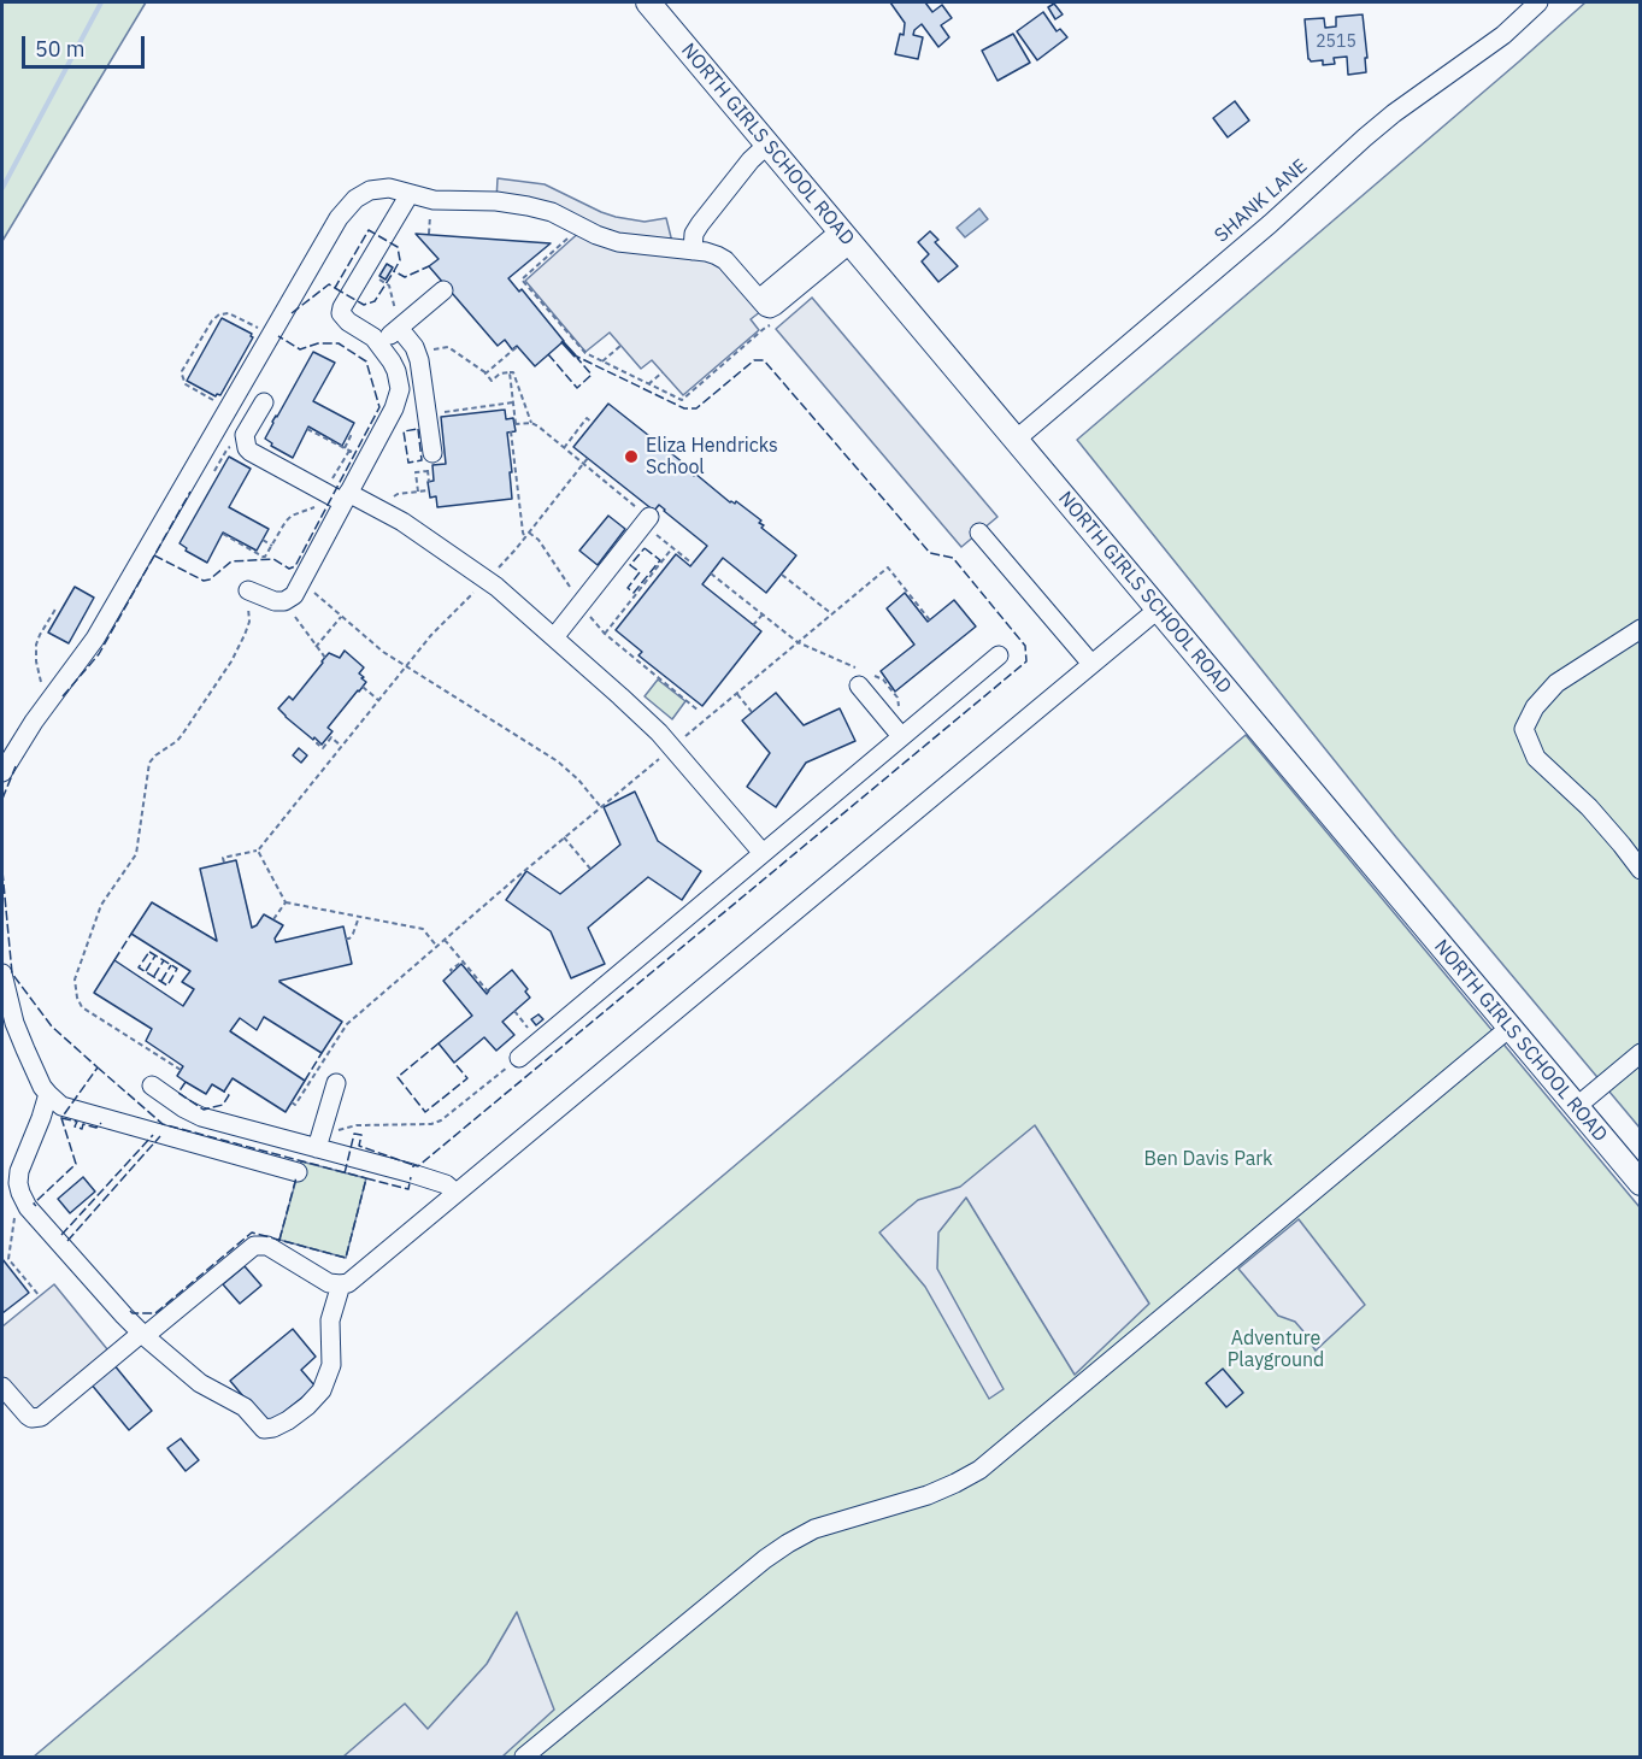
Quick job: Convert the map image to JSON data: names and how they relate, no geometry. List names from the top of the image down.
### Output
{
  "streets": {
    "main road": ["NORTH GIRLS SCHOOL ROAD"],
    "street": ["SHANK LANE"]
  },
  "crossings": [
    ["NORTH GIRLS SCHOOL ROAD", "SHANK LANE"]
  ],
  "parks": ["Ben Davis Park", "Adventure Playground"],
  "places": ["Eliza Hendricks School"],
  "house_numbers": ["2515"],
  "scale_bar": "50 m"
}
